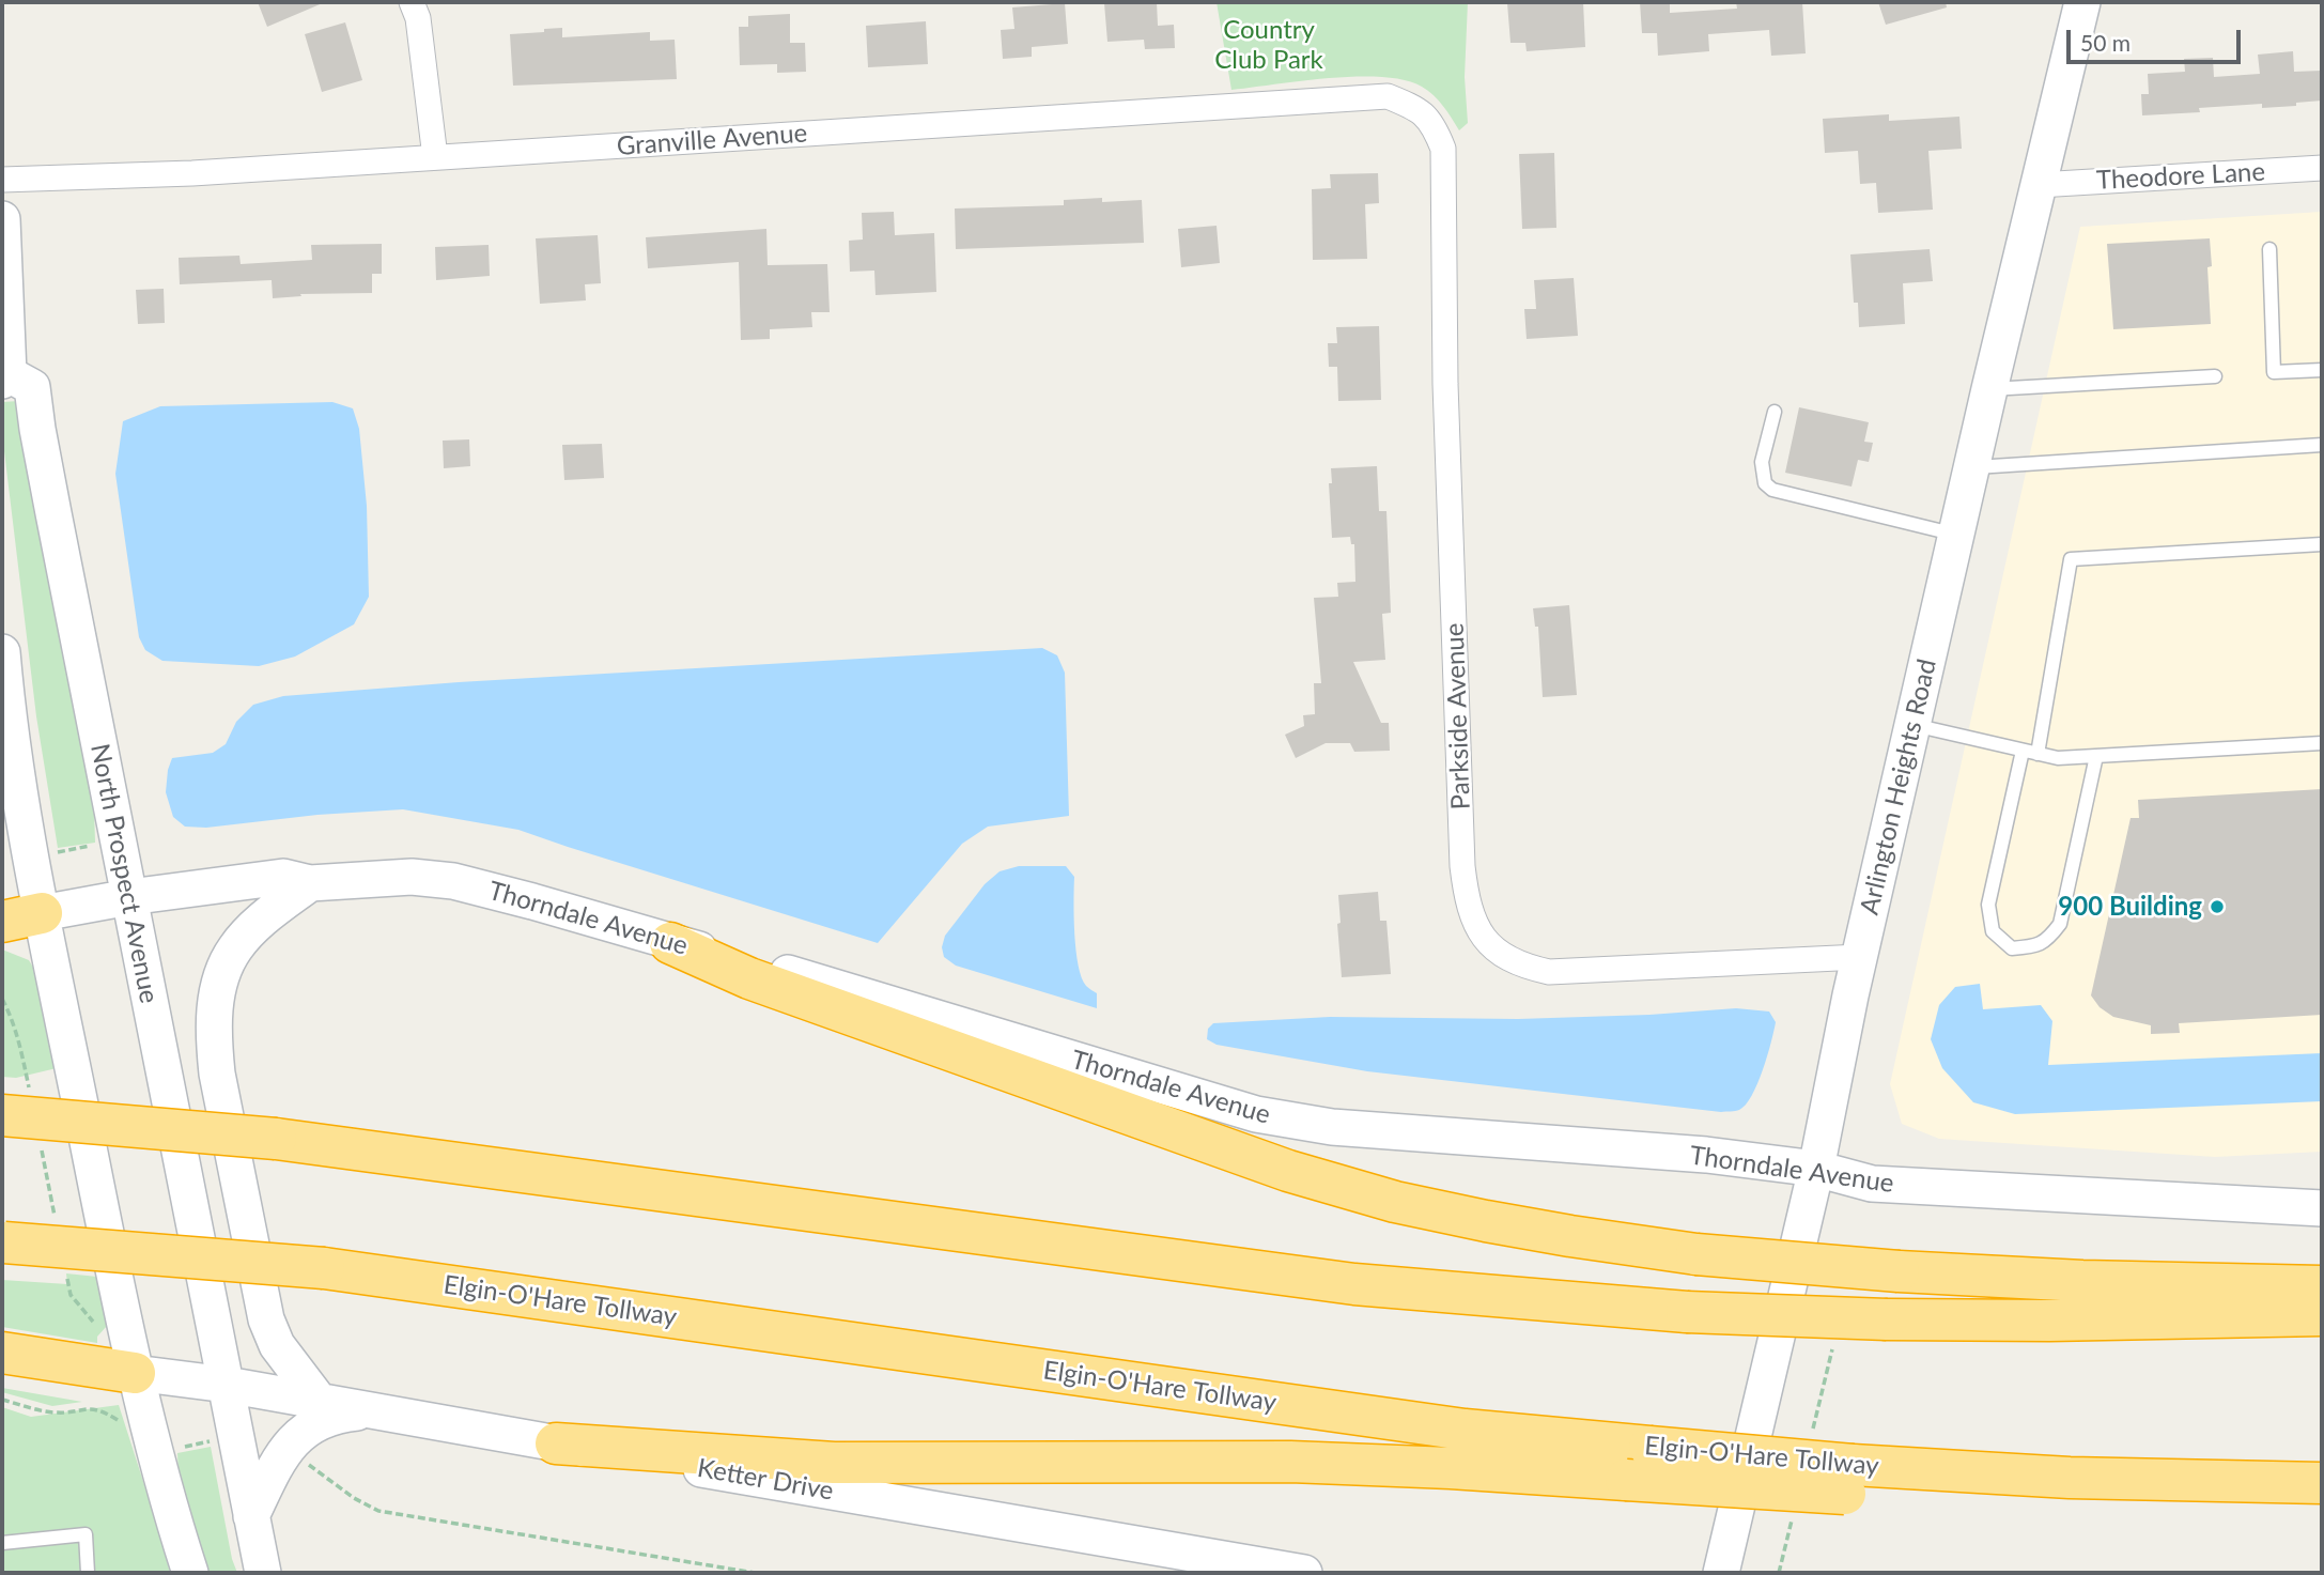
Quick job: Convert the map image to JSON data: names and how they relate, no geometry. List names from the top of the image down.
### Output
{
  "streets": {
    "highway": ["Elgin-O'Hare Tollway"],
    "street": [
      "Granville Avenue",
      "Theodore Lane",
      "Parkside Avenue",
      "Arlington Heights Road",
      "North Prospect Avenue",
      "Thorndale Avenue",
      "Ketter Drive"
    ]
  },
  "crossings": [
    ["Granville Avenue", "Parkside Avenue"],
    ["Theodore Lane", "Arlington Heights Road"],
    ["Parkside Avenue", "Arlington Heights Road"],
    ["Arlington Heights Road", "Thorndale Avenue"],
    ["North Prospect Avenue", "Thorndale Avenue"],
    ["North Prospect Avenue", "Ketter Drive"]
  ],
  "parks": ["Country Club Park"],
  "places": ["900 Building"],
  "scale_bar": "50 m"
}
